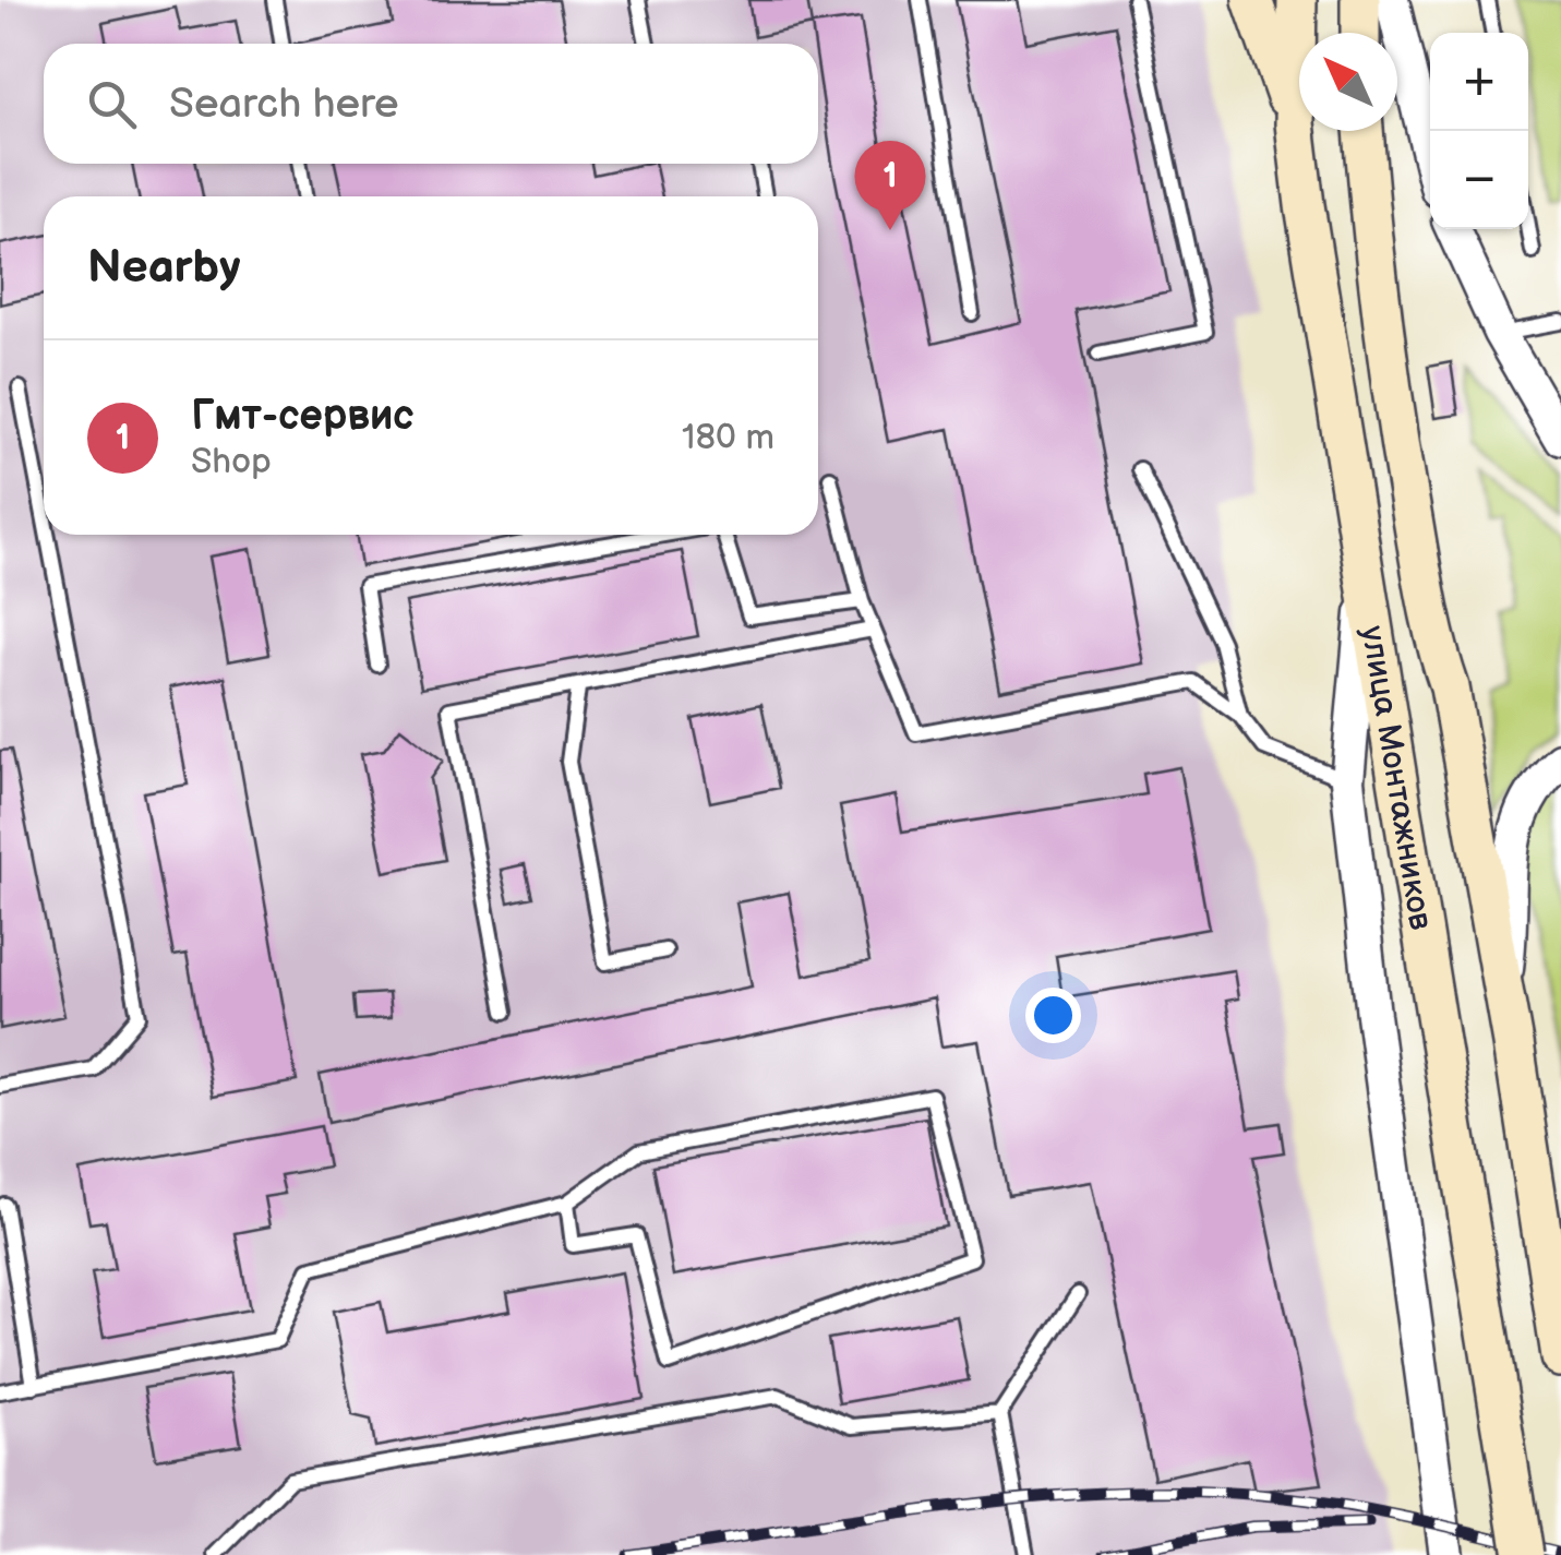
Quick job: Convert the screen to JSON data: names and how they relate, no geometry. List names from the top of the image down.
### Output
{
  "streets": {
    "main road": ["улица Монтажников"]
  },
  "north": "top left",
  "page": {
    "map_buttons": ["+", "−"],
    "search": "Search here",
    "pins": "1",
    "heading": "Nearby",
    "list": [
      {
        "mark": "1",
        "name": "Гмт-сервис",
        "note": "Shop",
        "value": "180 m"
      }
    ]
  }
}
